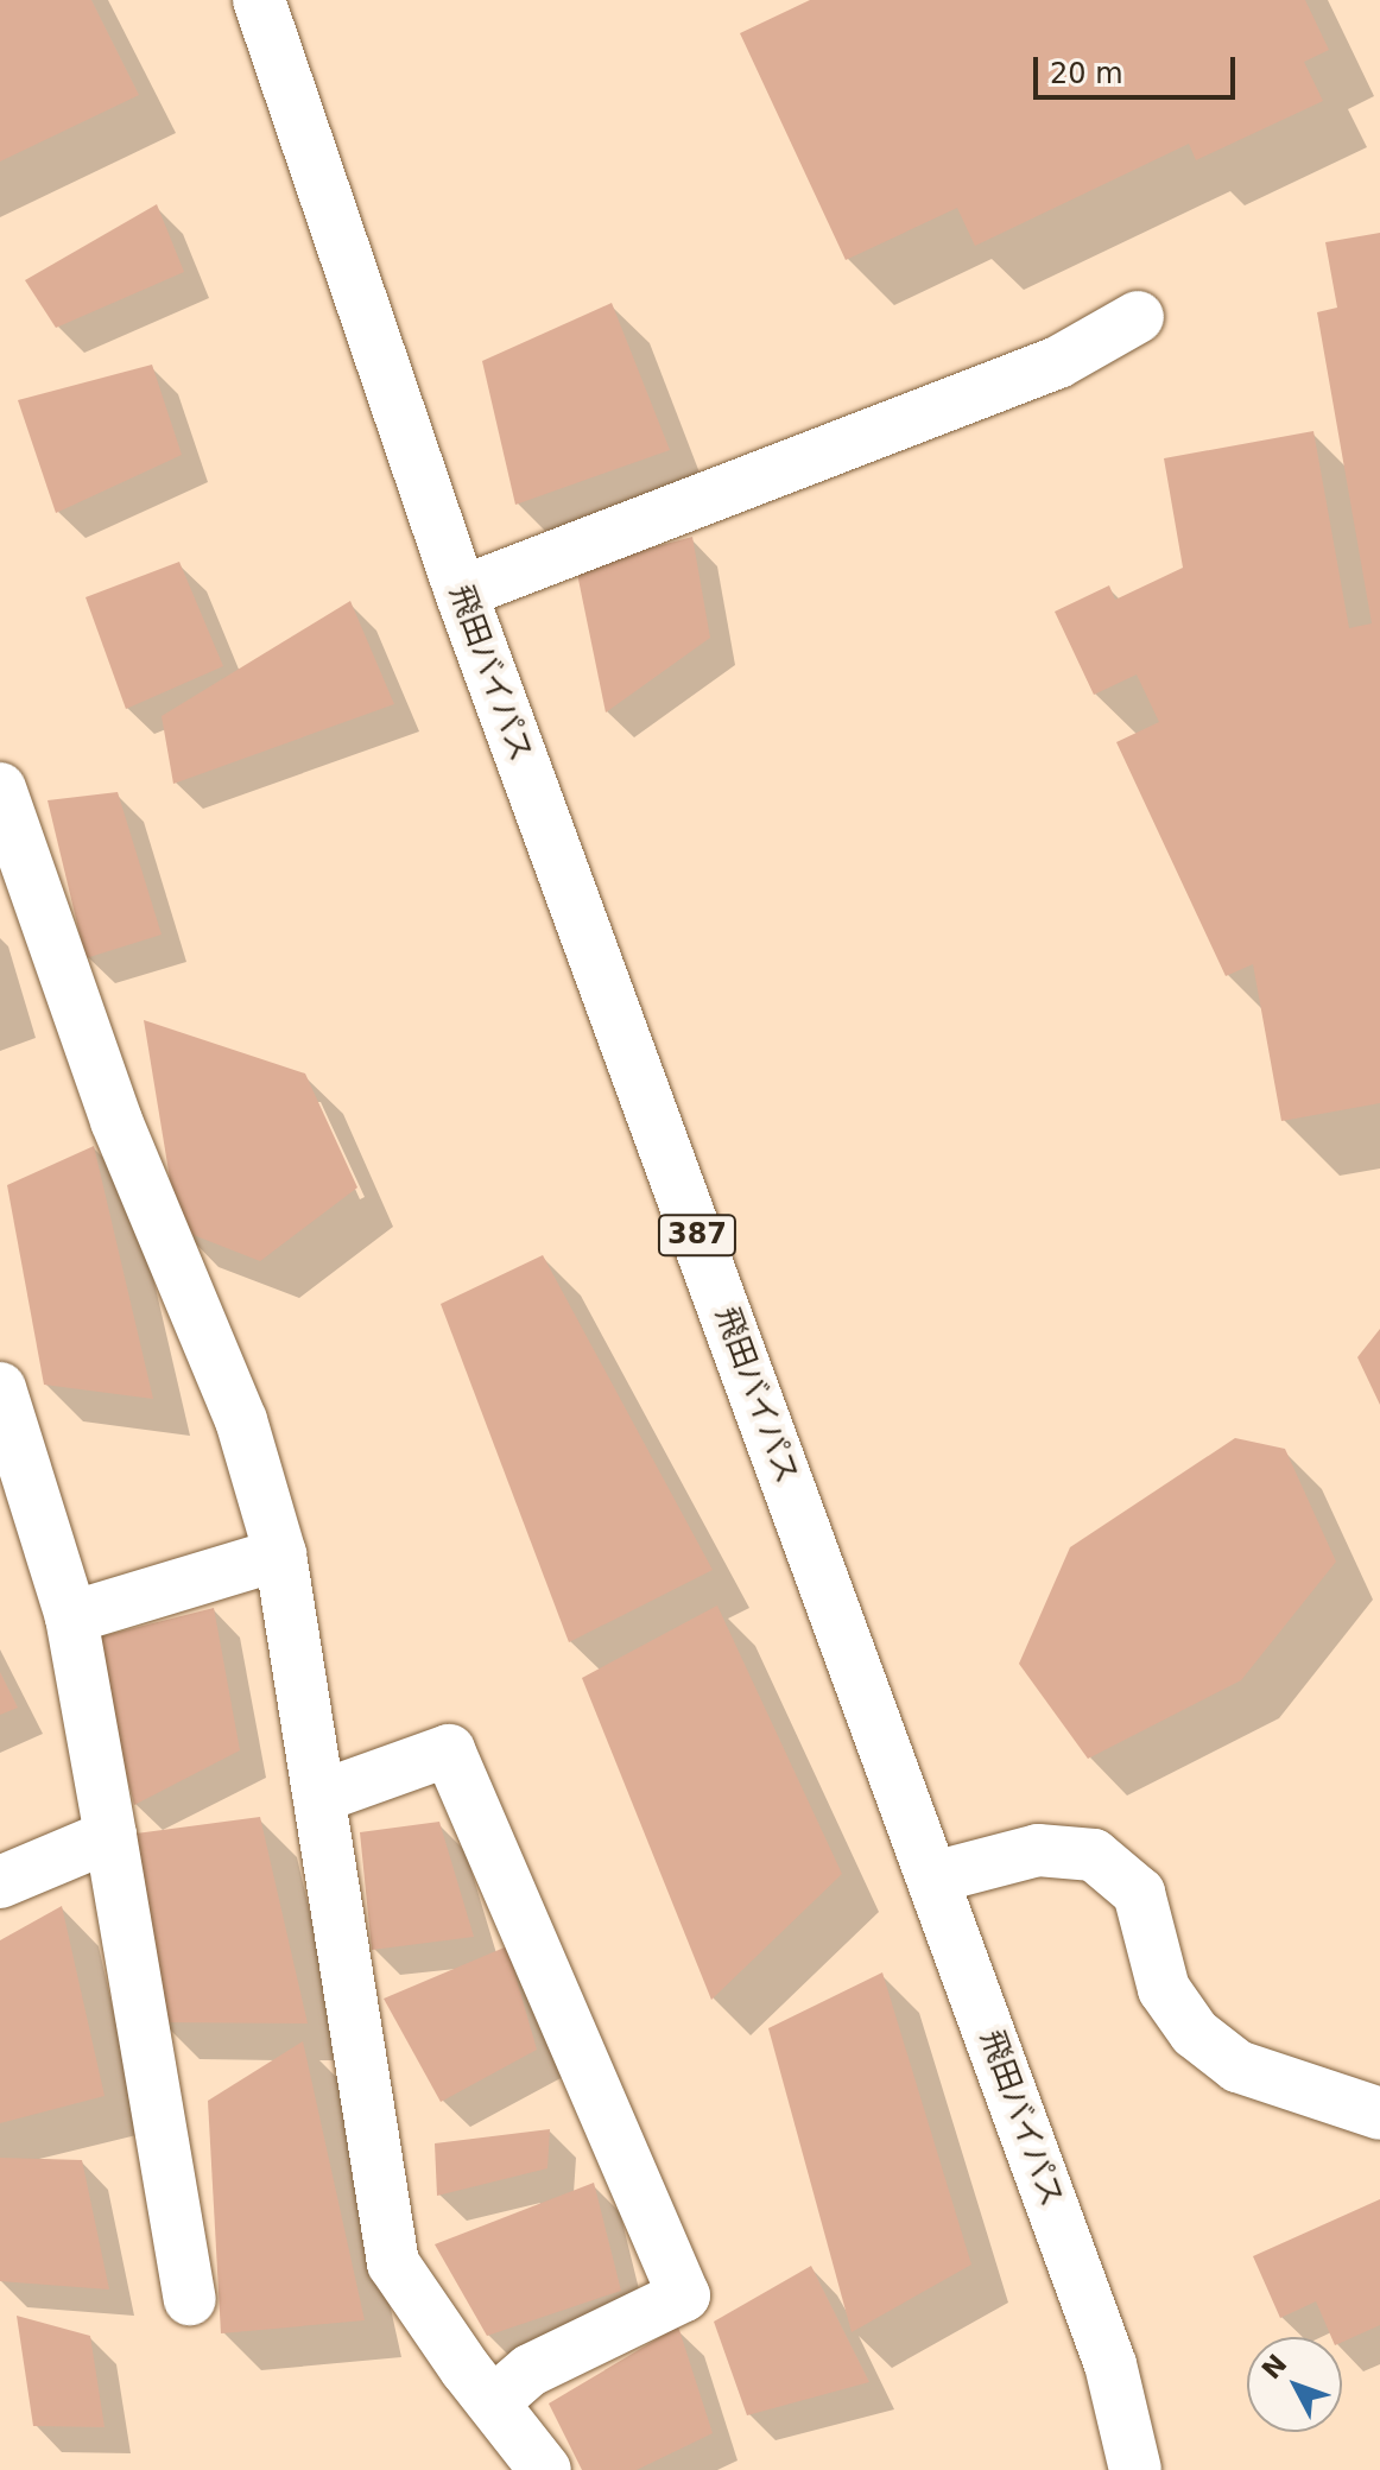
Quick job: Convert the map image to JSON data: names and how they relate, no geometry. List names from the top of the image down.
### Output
{
  "streets": {
    "main road": ["飛田バイパス", "387"]
  },
  "scale_bar": "20 m",
  "north": "top left"
}
